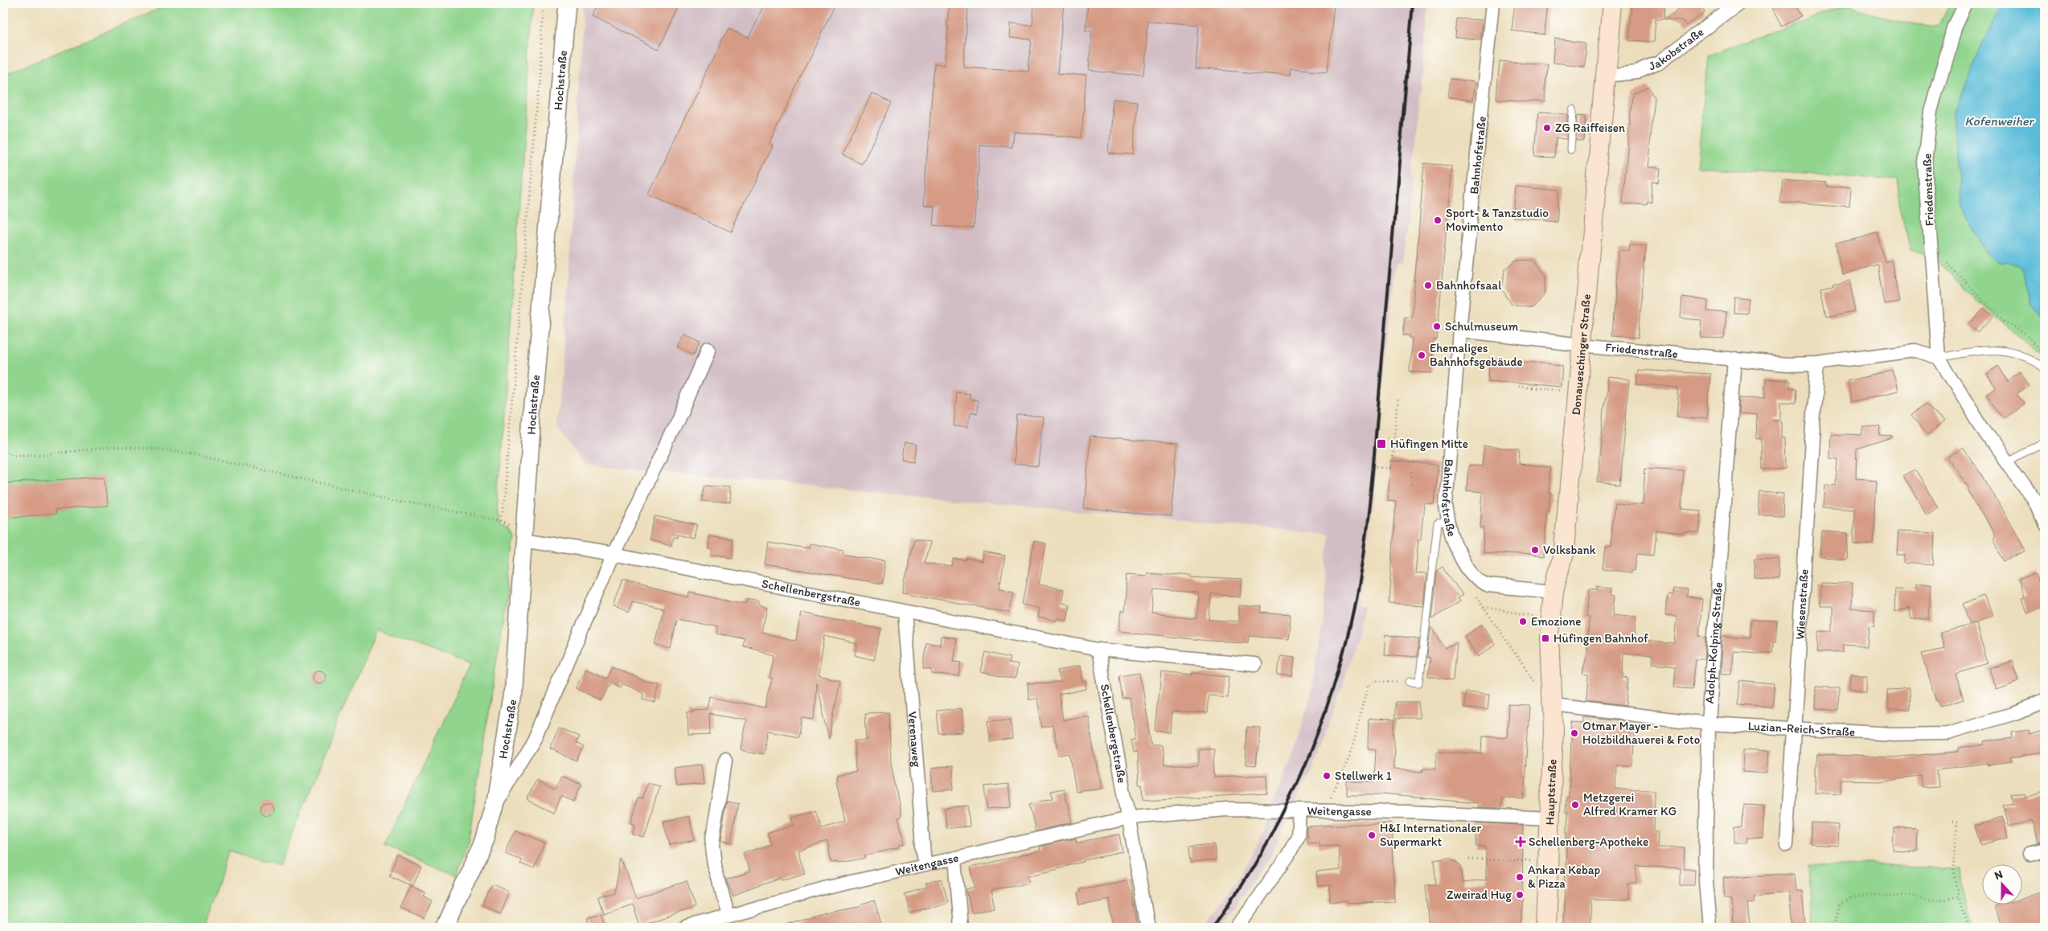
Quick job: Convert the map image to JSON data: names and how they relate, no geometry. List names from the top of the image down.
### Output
{
  "streets": {
    "main road": ["Donaueschinger Straße", "Hauptstraße"],
    "street": [
      "Jakobstraße",
      "Hochstraße",
      "Bahnhofstraße",
      "Friedenstraße",
      "Schellenbergstraße",
      "Wiesenstraße",
      "Adolph-Kolping-Straße",
      "Luzian-Reich-Straße",
      "Verenaweg",
      "Weitengasse"
    ]
  },
  "crossings": [
    ["Jakobstraße", "Donaueschinger Straße"],
    ["Hochstraße", "Schellenbergstraße"],
    ["Friedenstraße", "Donaueschinger Straße"],
    ["Friedenstraße", "Wiesenstraße"],
    ["Friedenstraße", "Adolph-Kolping-Straße"],
    ["Donaueschinger Straße", "Luzian-Reich-Straße"],
    ["Donaueschinger Straße", "Hauptstraße"],
    ["Schellenbergstraße", "Verenaweg"],
    ["Schellenbergstraße", "Weitengasse"],
    ["Wiesenstraße", "Luzian-Reich-Straße"],
    ["Adolph-Kolping-Straße", "Luzian-Reich-Straße"],
    ["Luzian-Reich-Straße", "Hauptstraße"],
    ["Verenaweg", "Weitengasse"],
    ["Hauptstraße", "Weitengasse"]
  ],
  "water": ["Kofenweiher"],
  "places": {
    "other": [
      "ZG Raiffeisen",
      "Sport- & Tanzstudio Movimento",
      "Bahnhofsaal",
      "Schulmuseum",
      "Ehemaliges Bahnhofsgebäude",
      "Volksbank",
      "Emozione",
      "Otmar Mayer - Holzbildhauerei & Foto",
      "Stellwerk 1",
      "Metzgerei Alfred Kramer KG",
      "H&I Internationaler Supermarkt",
      "Ankara Kebap & Pizza",
      "Zweirad Hug"
    ],
    "transit": ["Hüfingen Mitte", "Hüfingen Bahnhof"],
    "health": ["Schellenberg-Apotheke"]
  },
  "north": "top"
}
